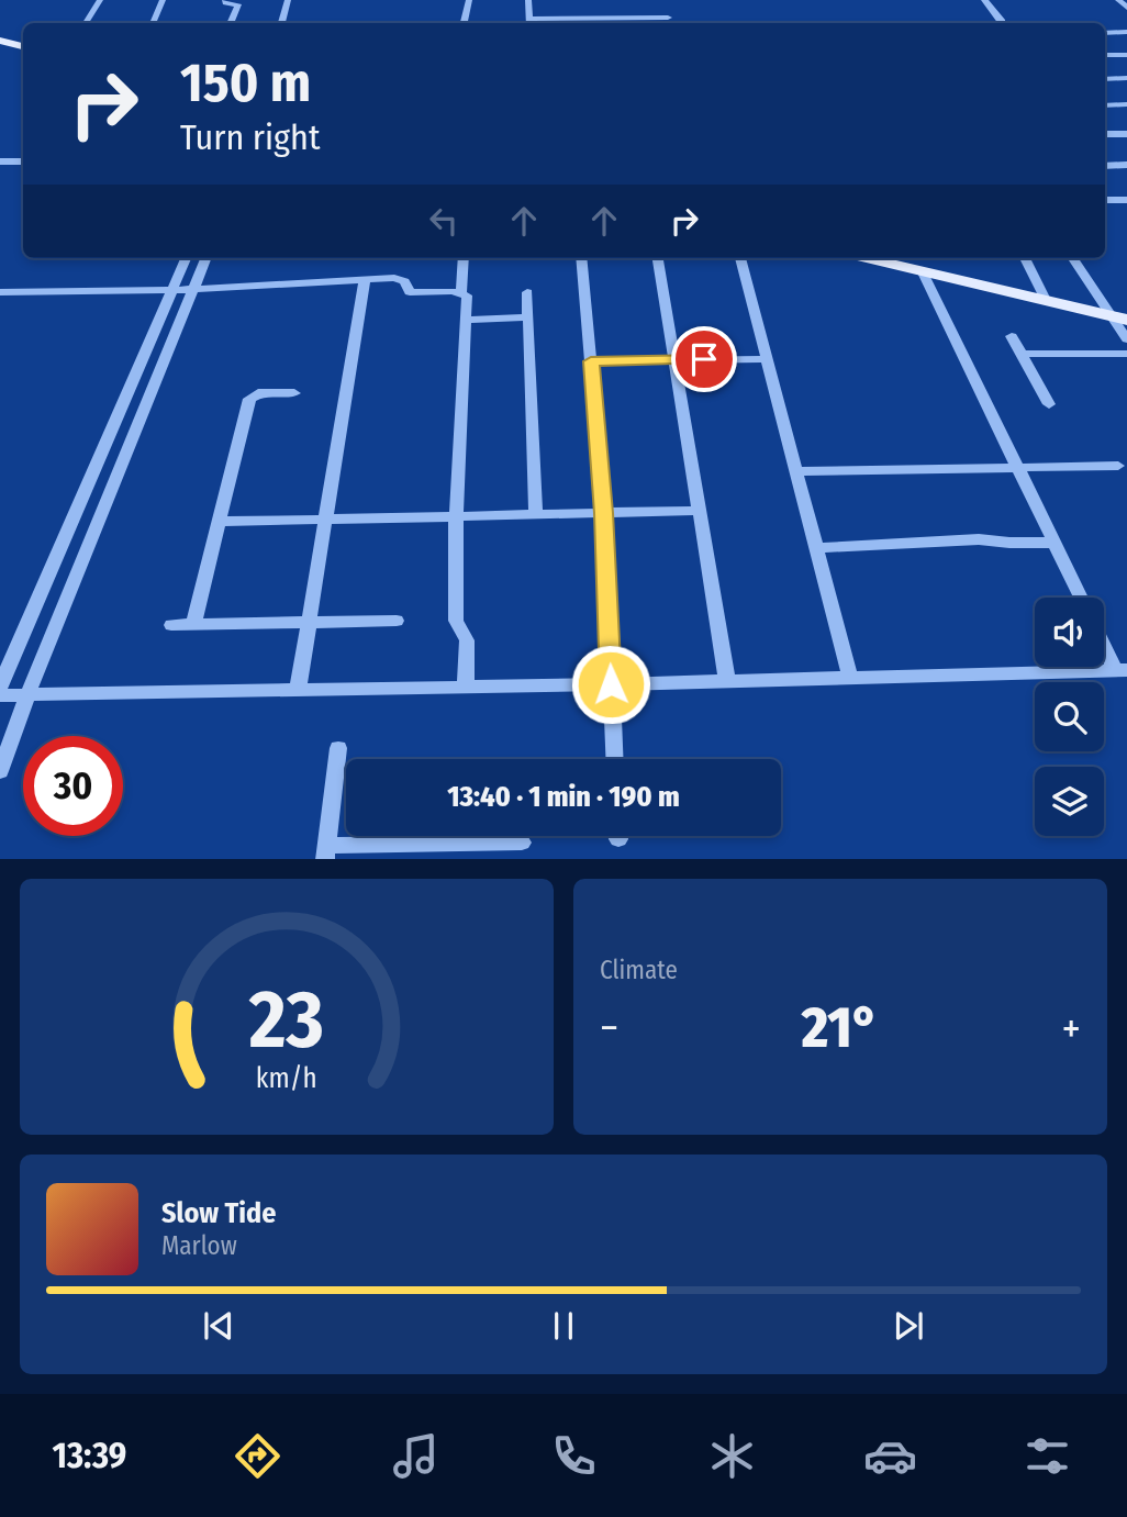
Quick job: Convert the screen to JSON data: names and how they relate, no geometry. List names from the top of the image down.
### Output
{
  "page": {
    "turn": ["150 m", "Turn right"],
    "limit": "30",
    "trip": "13:40 · 1 min · 190 m",
    "tile": "Climate",
    "heat": ["−", "21°", "+"],
    "song": ["Slow Tide", "Marlow"],
    "tabs": "13:39",
    "gauge": ["23", "km/h"]
  }
}
